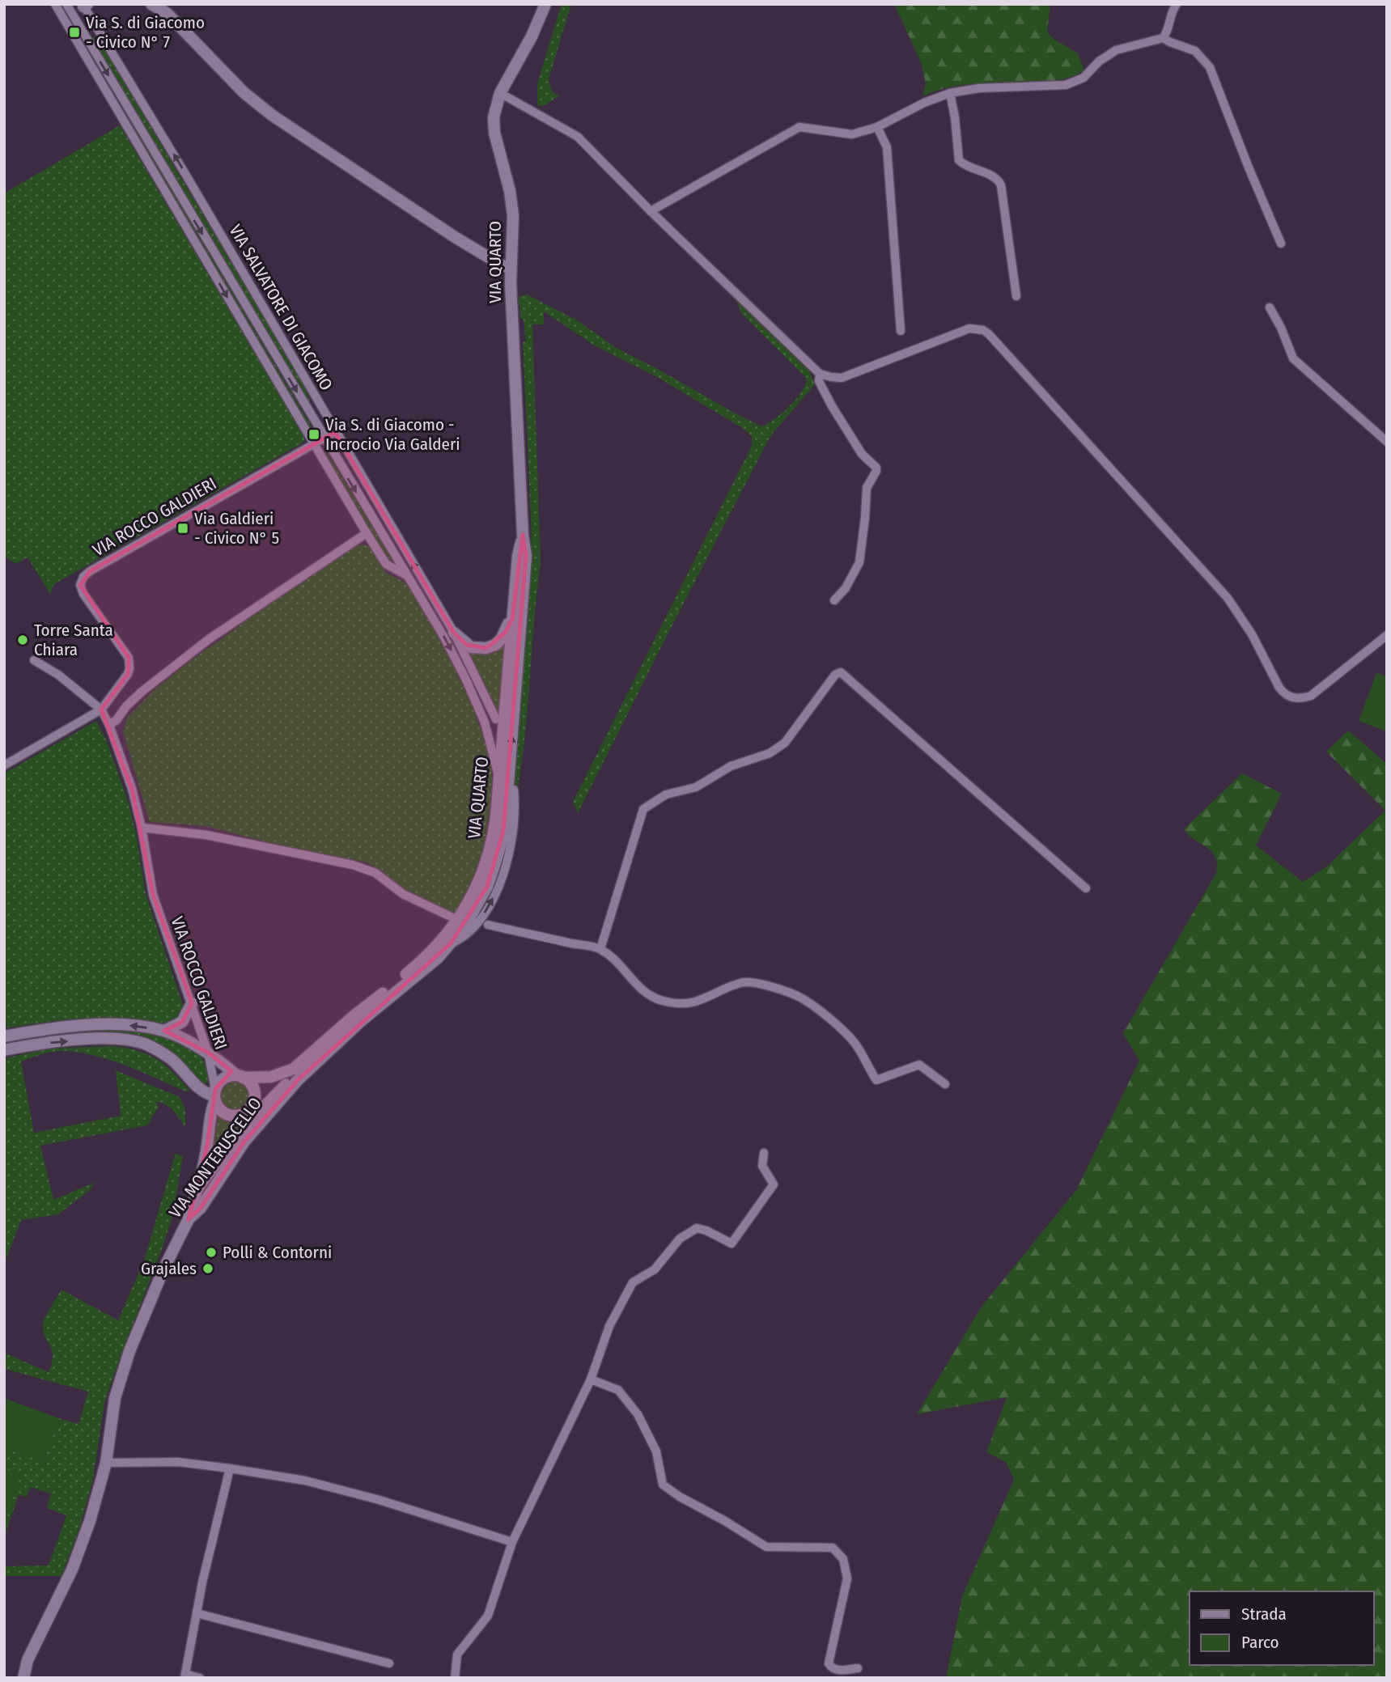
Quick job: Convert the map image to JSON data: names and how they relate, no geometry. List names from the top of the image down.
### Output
{
  "streets": {
    "street": [
      "VIA QUARTO",
      "VIA SALVATORE DI GIACOMO",
      "VIA ROCCO GALDIERI",
      "VIA MONTERUSCELLO"
    ]
  },
  "crossings": [
    ["VIA QUARTO", "VIA SALVATORE DI GIACOMO"],
    ["VIA QUARTO", "VIA ROCCO GALDIERI"],
    ["VIA QUARTO", "VIA MONTERUSCELLO"],
    ["VIA SALVATORE DI GIACOMO", "VIA ROCCO GALDIERI"],
    ["VIA ROCCO GALDIERI", "VIA MONTERUSCELLO"]
  ],
  "places": {
    "transit": ["Via S. di Giacomo - Civico N° 7", "Via S. di Giacomo - Incrocio Via Galderi", "Via Galdieri - Civico N° 5"],
    "other": ["Torre Santa Chiara", "Polli & Contorni", "Grajales"]
  },
  "legend": ["Strada", "Parco"]
}
